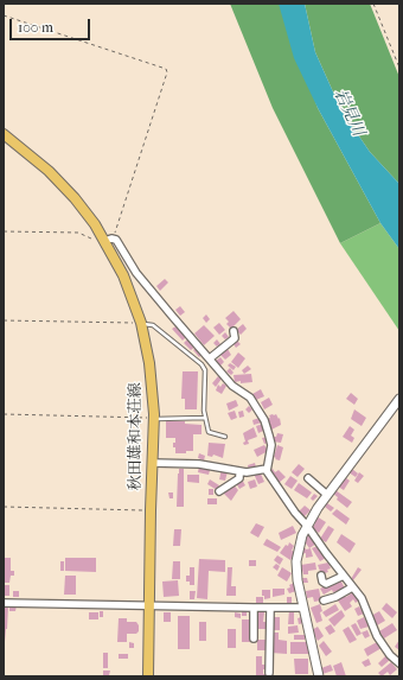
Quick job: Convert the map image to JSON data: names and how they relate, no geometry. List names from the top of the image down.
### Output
{
  "streets": {
    "main road": ["秋田雄和本荘線"]
  },
  "water": ["岩見川"],
  "scale_bar": "100 m"
}
